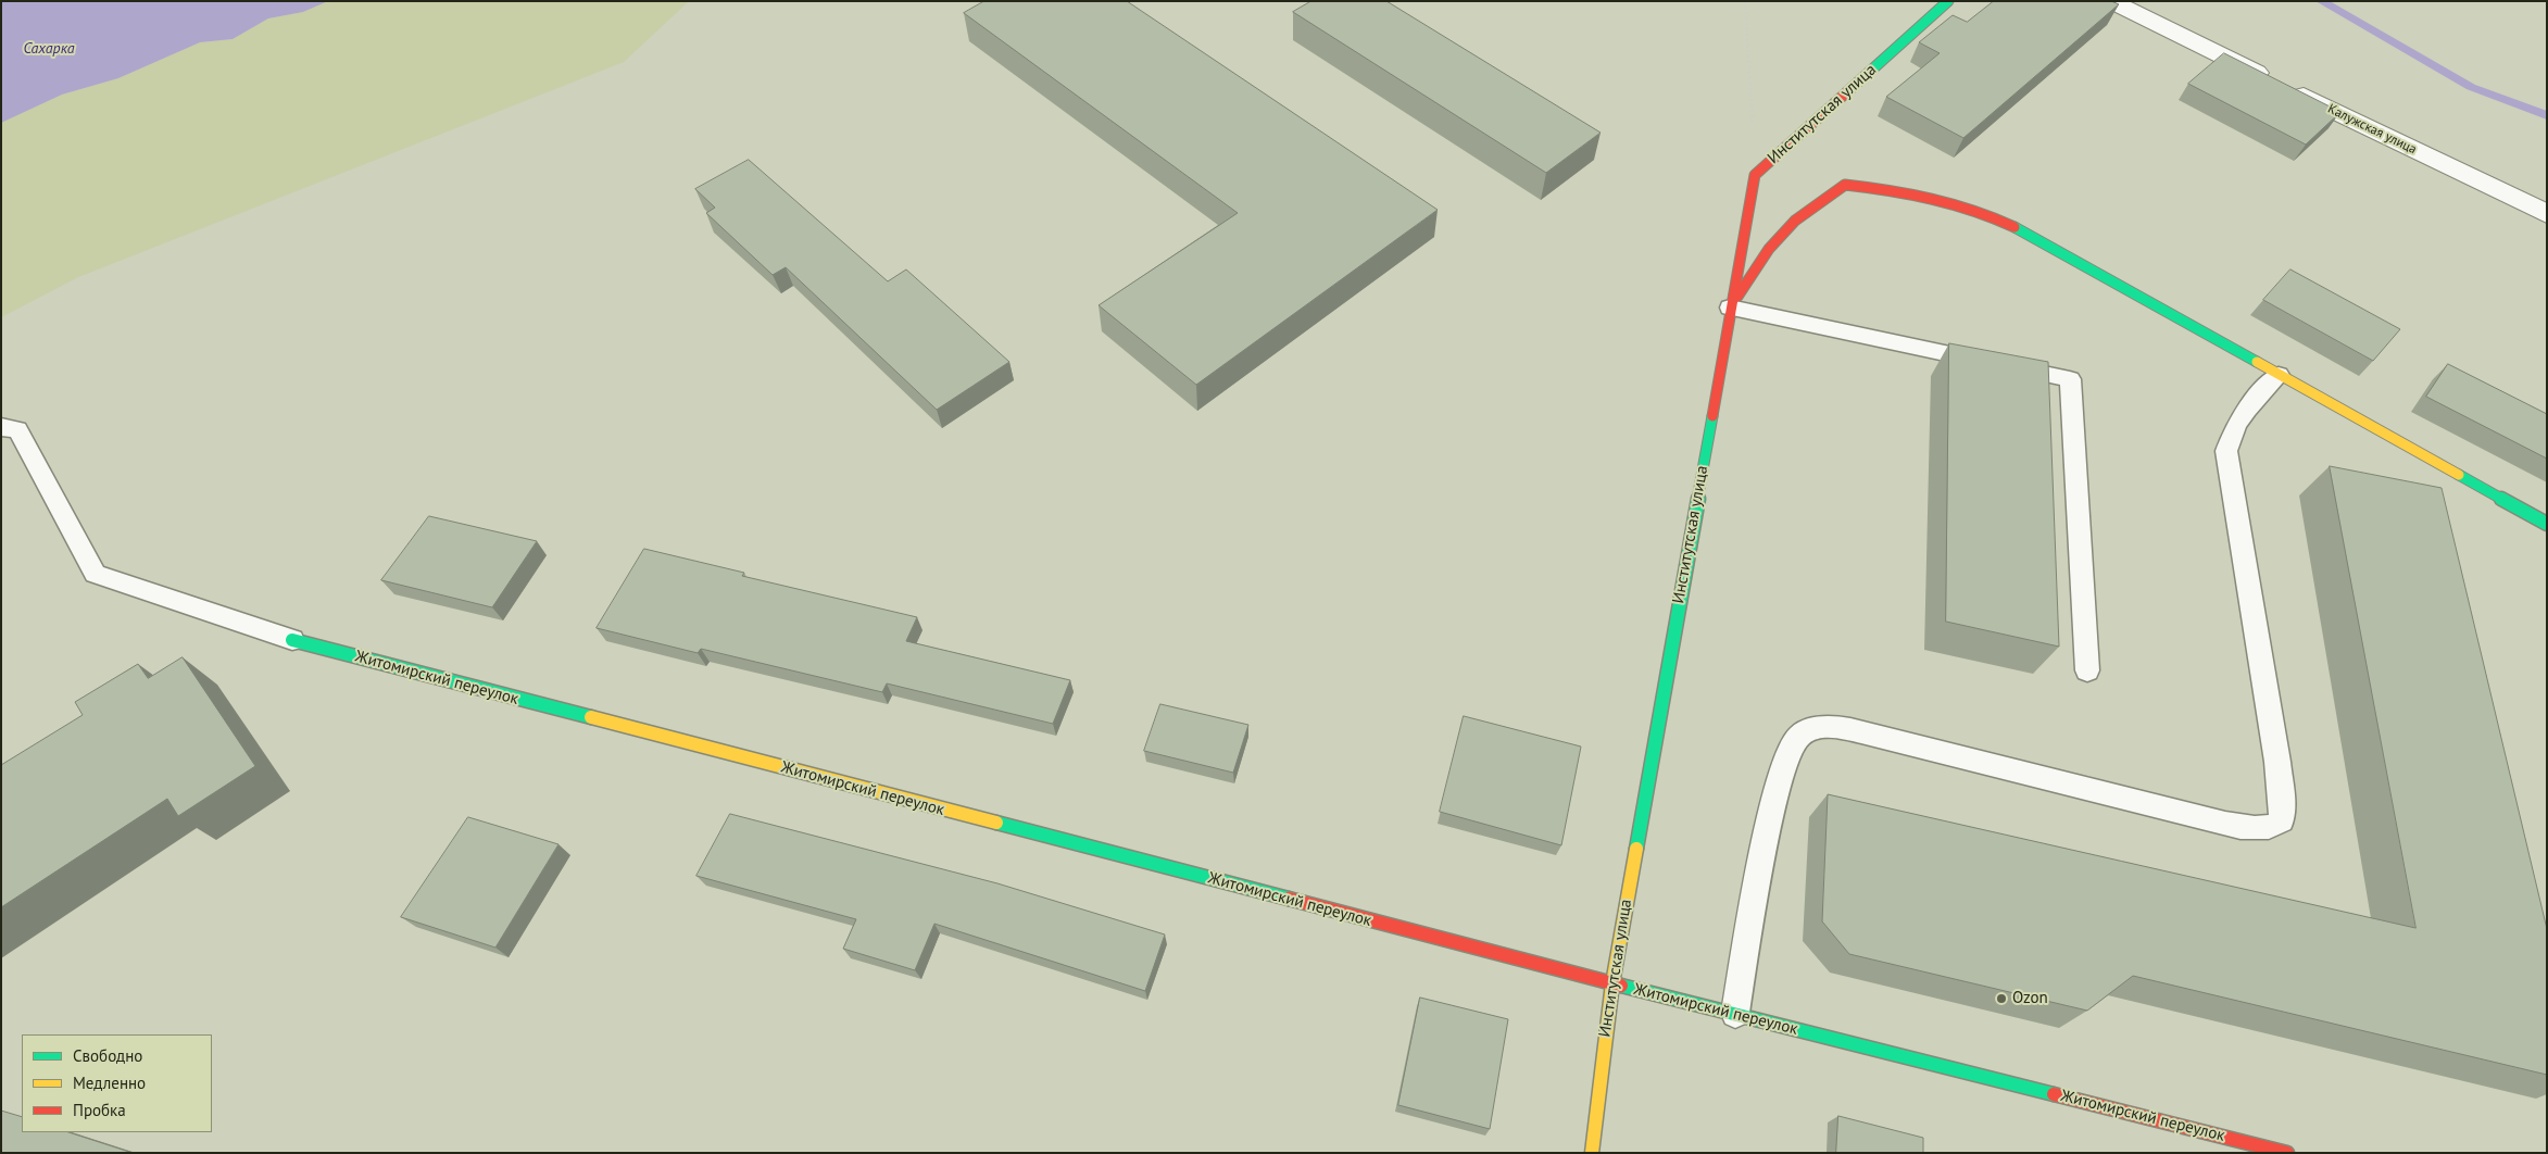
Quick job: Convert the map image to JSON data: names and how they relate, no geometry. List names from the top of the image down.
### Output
{
  "streets": {
    "street": ["Институтская улица", "Калужская улица", "Житомирский переулок"]
  },
  "crossings": [
    ["Институтская улица", "Житомирский переулок"]
  ],
  "water": ["Сахарка"],
  "places": ["Ozon"],
  "legend": ["Свободно", "Медленно", "Пробка"]
}
